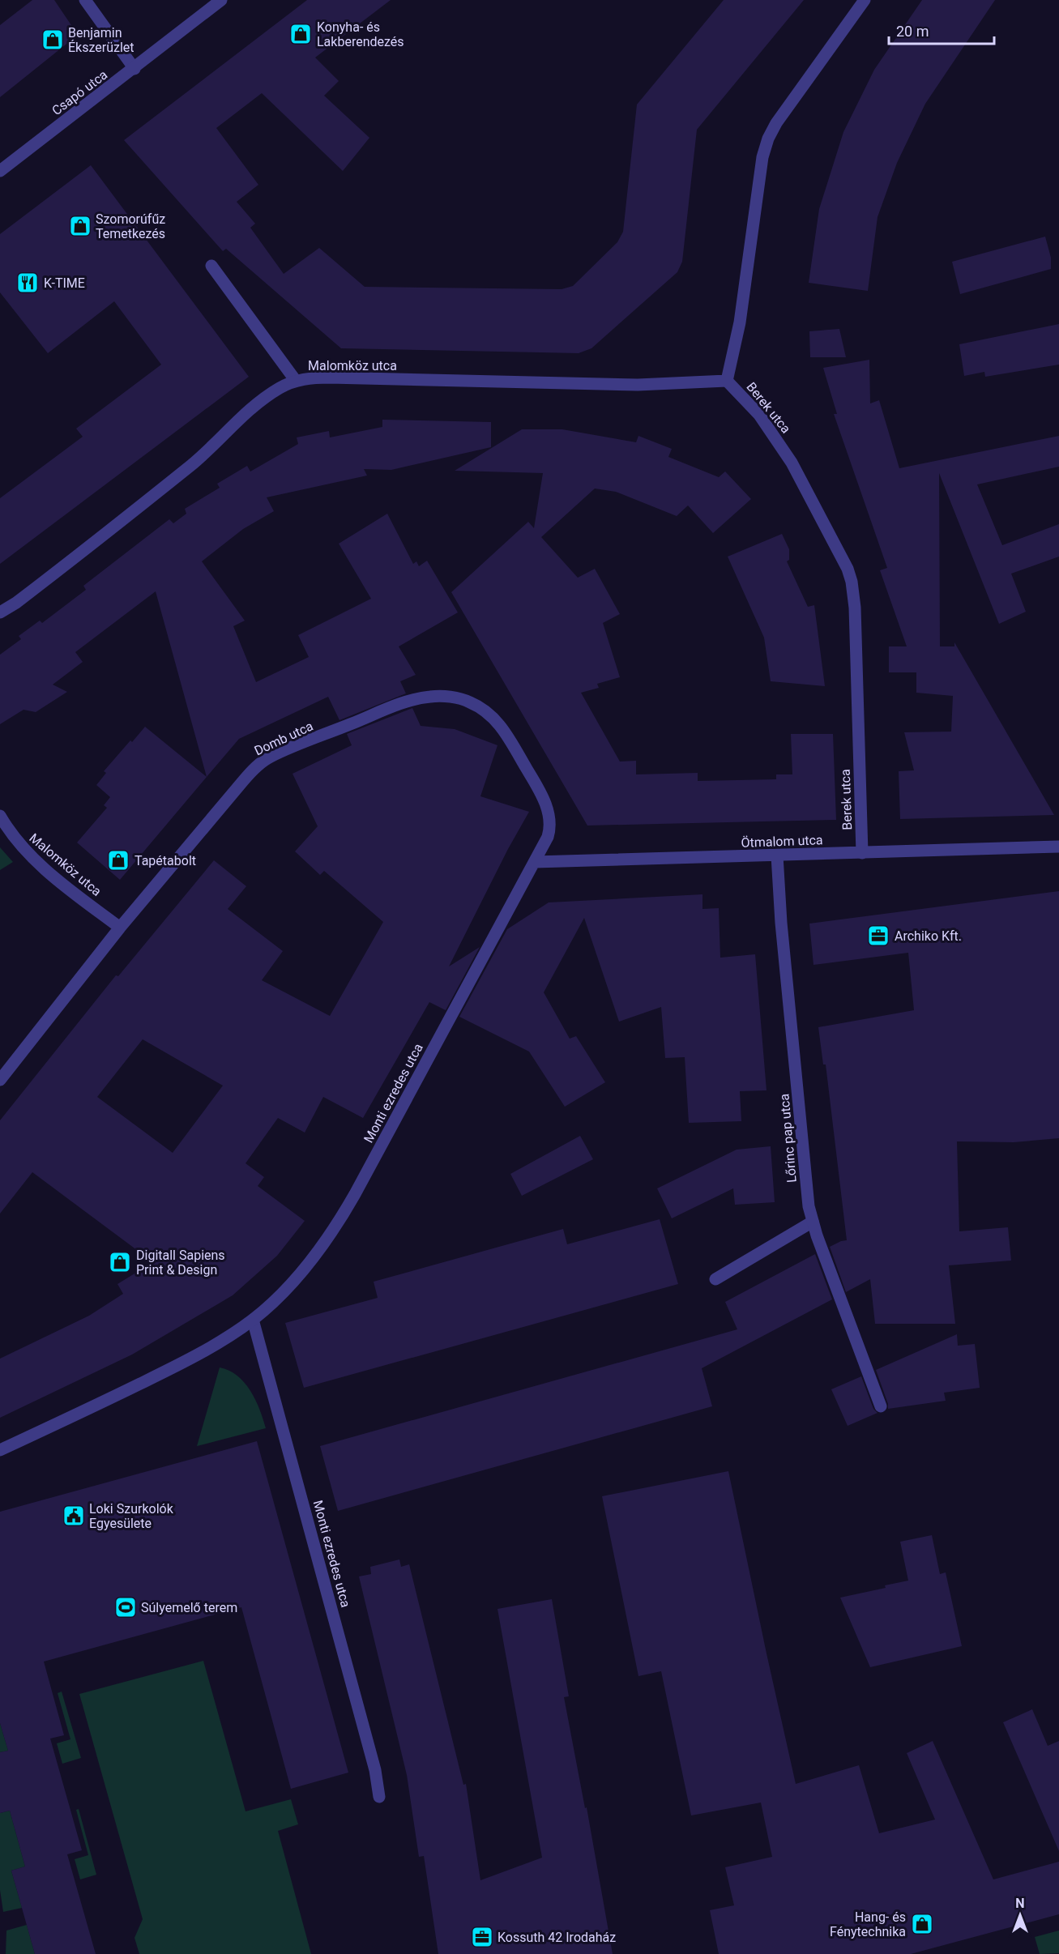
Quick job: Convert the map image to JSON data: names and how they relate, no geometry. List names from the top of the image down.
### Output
{
  "streets": {
    "street": [
      "Csapó utca",
      "Malomköz utca",
      "Berek utca",
      "Domb utca",
      "Ötmalom utca",
      "Monti ezredes utca",
      "Lőrinc pap utca"
    ]
  },
  "crossings": [
    ["Malomköz utca", "Berek utca"],
    ["Malomköz utca", "Domb utca"],
    ["Berek utca", "Ötmalom utca"],
    ["Domb utca", "Ötmalom utca"],
    ["Domb utca", "Monti ezredes utca"],
    ["Ötmalom utca", "Monti ezredes utca"],
    ["Ötmalom utca", "Lőrinc pap utca"]
  ],
  "places": {
    "shop": [
      "Konyha- és Lakberendezés",
      "Benjamin Ékszerüzlet",
      "Szomorúfűz Temetkezés",
      "Tapétabolt",
      "Digitall Sapiens Print & Design",
      "Hang- és Fénytechnika"
    ],
    "restaurant": ["K-TIME"],
    "office": ["Archiko Kft.", "Kossuth 42 Irodaház"],
    "public building": ["Loki Szurkolók Egyesülete"],
    "sports": ["Súlyemelő terem"]
  },
  "scale_bar": "20 m",
  "north": "top"
}
